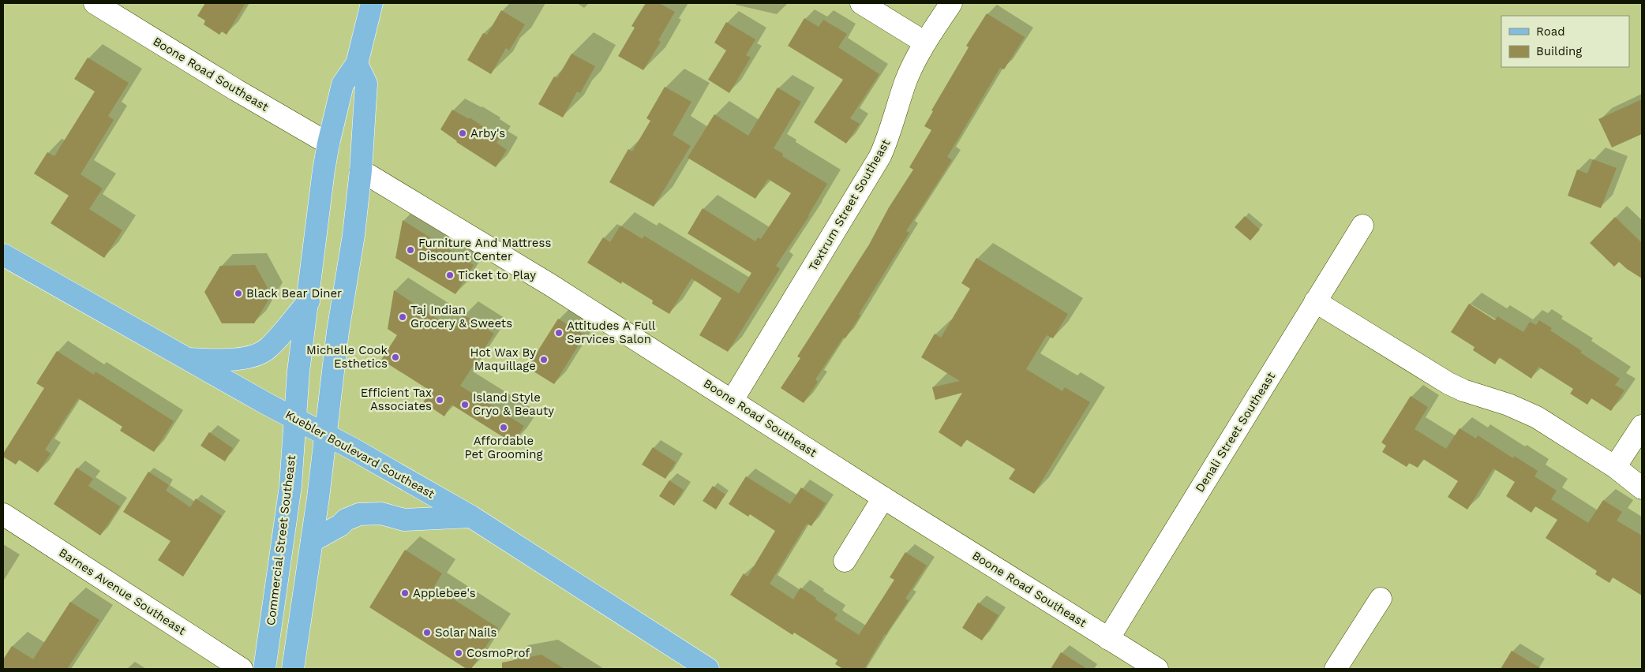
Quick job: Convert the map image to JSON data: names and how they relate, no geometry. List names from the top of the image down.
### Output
{
  "streets": {
    "main road": ["Kuebler Boulevard Southeast", "Commercial Street Southeast"],
    "street": [
      "Boone Road Southeast",
      "Textrum Street Southeast",
      "Denali Street Southeast",
      "Barnes Avenue Southeast"
    ]
  },
  "crossings": [
    ["Boone Road Southeast", "Textrum Street Southeast"],
    ["Boone Road Southeast", "Denali Street Southeast"],
    ["Boone Road Southeast", "Commercial Street Southeast"],
    ["Kuebler Boulevard Southeast", "Commercial Street Southeast"]
  ],
  "places": [
    "Arby's",
    "Furniture And Mattress Discount Center",
    "Ticket to Play",
    "Black Bear Diner",
    "Taj Indian Grocery & Sweets",
    "Attitudes A Full Services Salon",
    "Michelle Cook Esthetics",
    "Hot Wax By Maquillage",
    "Efficient Tax Associates",
    "Island Style Cryo & Beauty",
    "Affordable Pet Grooming",
    "Applebee's",
    "Solar Nails",
    "CosmoProf"
  ],
  "legend": ["Road", "Building"]
}
